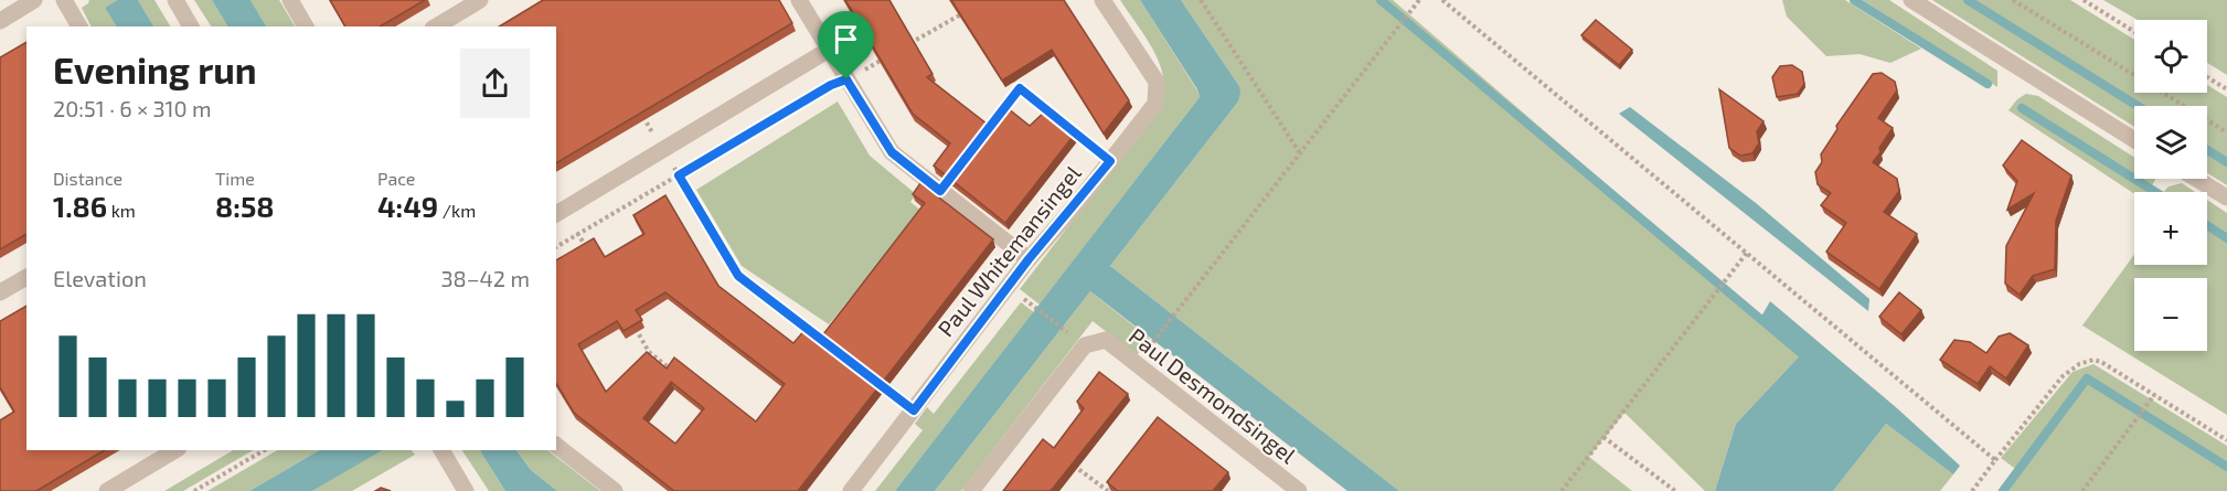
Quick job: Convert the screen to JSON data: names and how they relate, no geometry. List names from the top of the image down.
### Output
{
  "streets": {
    "street": ["Paul Whitemansingel", "Paul Desmondsingel"]
  },
  "page": {
    "map_buttons": ["+", "−"],
    "heading": ["Evening run", "20:51 · 6 × 310 m"],
    "stats": [
      ["Distance", "1.86 km"],
      ["Time", "8:58"],
      ["Pace", "4:49 /km"]
    ],
    "chart": ["Elevation", "38–42 m"]
  }
}
